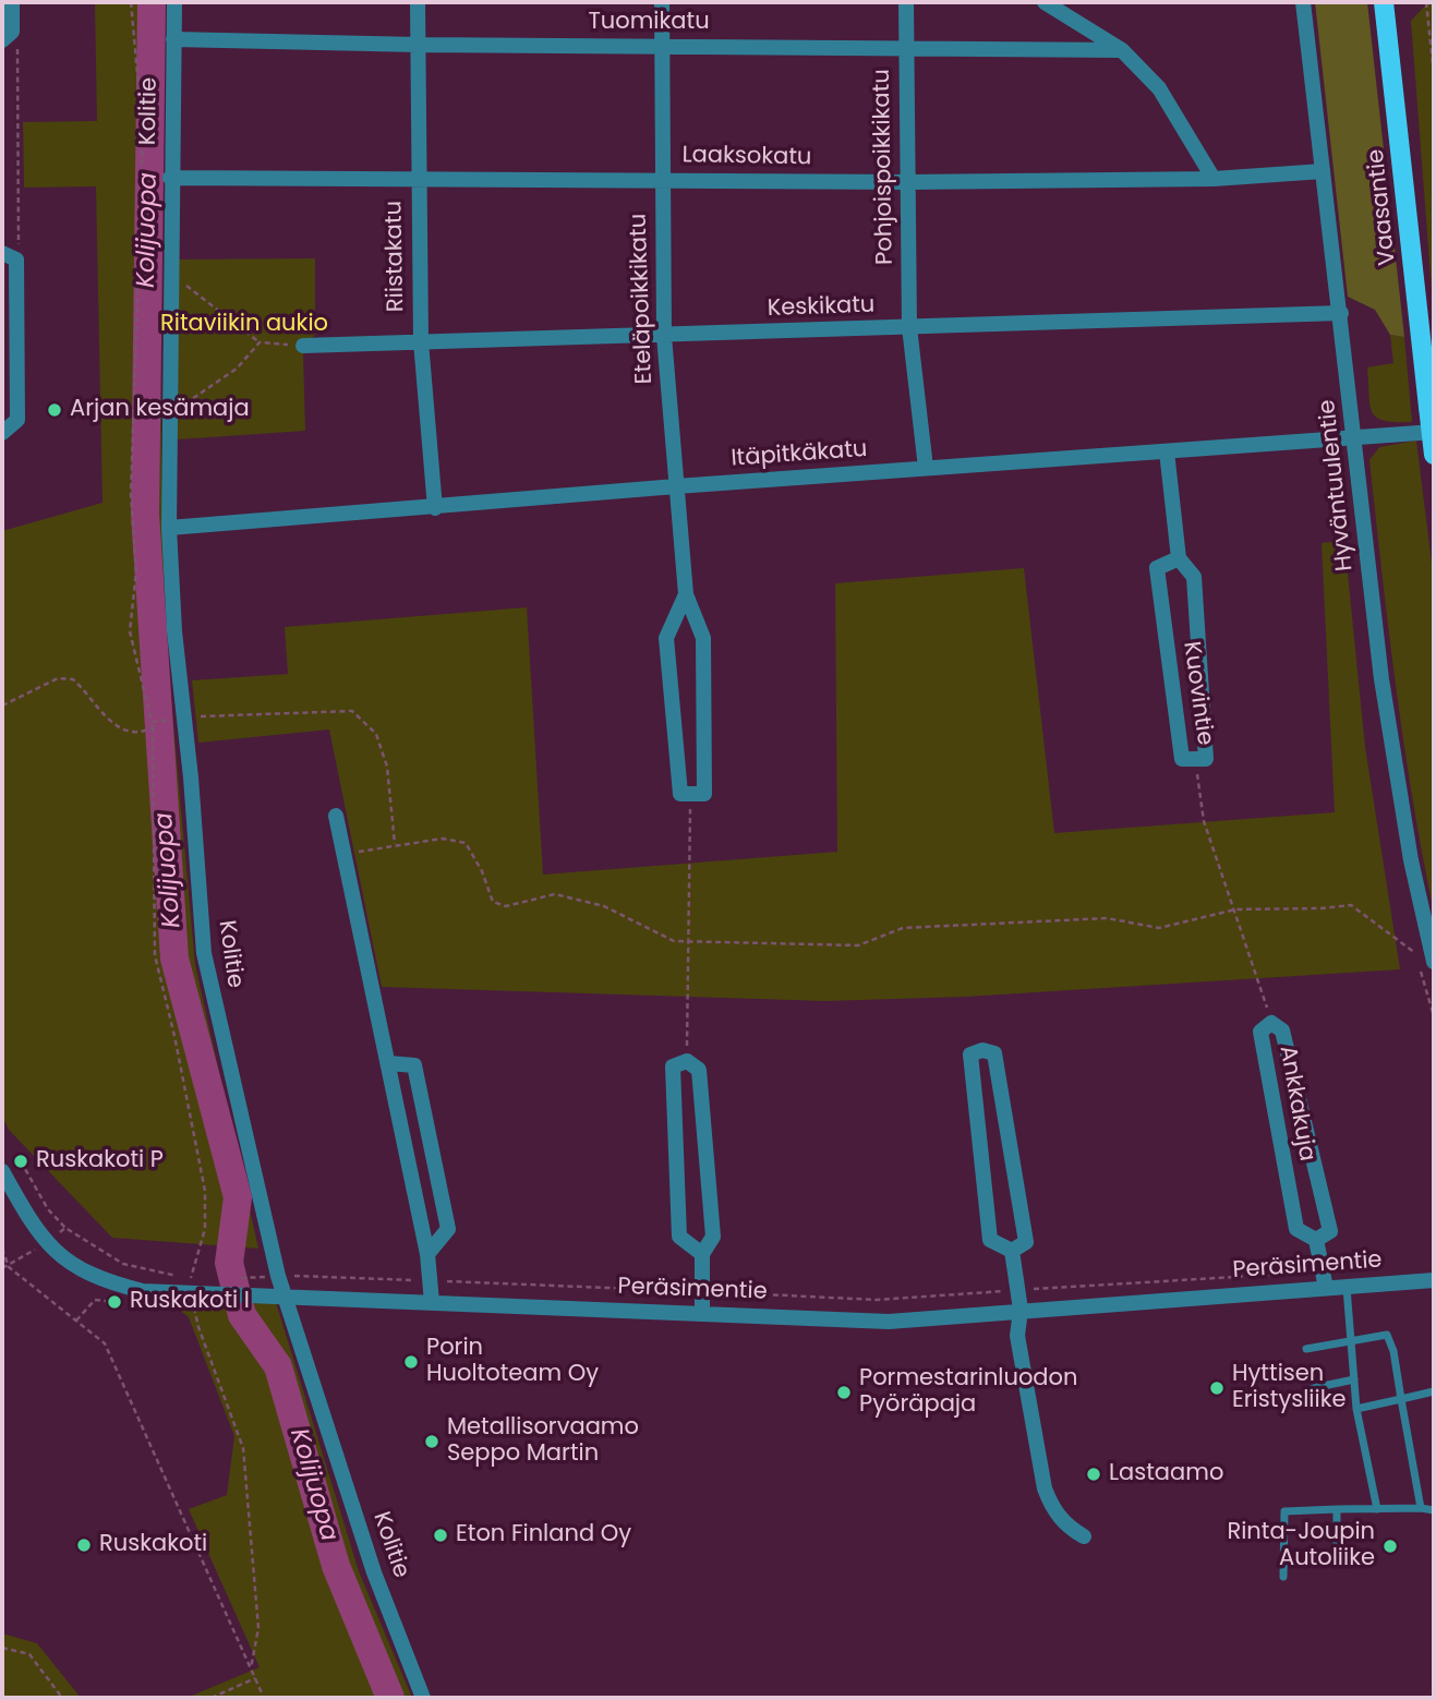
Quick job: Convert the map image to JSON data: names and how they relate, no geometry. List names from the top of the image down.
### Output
{
  "streets": {
    "main road": ["Vaasantie"],
    "street": [
      "Tuomikatu",
      "Kolitie",
      "Laaksokatu",
      "Pohjoispoikkikatu",
      "Riistakatu",
      "Eteläpoikkikatu",
      "Keskikatu",
      "Itäpitkäkatu",
      "Hyväntuulentie",
      "Kuovintie",
      "Ankkakuja",
      "Peräsimentie"
    ]
  },
  "crossings": [
    ["Tuomikatu", "Kolitie"],
    ["Tuomikatu", "Pohjoispoikkikatu"],
    ["Tuomikatu", "Riistakatu"],
    ["Tuomikatu", "Eteläpoikkikatu"],
    ["Kolitie", "Laaksokatu"],
    ["Kolitie", "Itäpitkäkatu"],
    ["Kolitie", "Peräsimentie"],
    ["Laaksokatu", "Pohjoispoikkikatu"],
    ["Laaksokatu", "Riistakatu"],
    ["Laaksokatu", "Eteläpoikkikatu"],
    ["Laaksokatu", "Hyväntuulentie"],
    ["Pohjoispoikkikatu", "Keskikatu"],
    ["Pohjoispoikkikatu", "Itäpitkäkatu"],
    ["Riistakatu", "Keskikatu"],
    ["Riistakatu", "Itäpitkäkatu"],
    ["Eteläpoikkikatu", "Keskikatu"],
    ["Eteläpoikkikatu", "Itäpitkäkatu"],
    ["Keskikatu", "Hyväntuulentie"],
    ["Itäpitkäkatu", "Hyväntuulentie"],
    ["Itäpitkäkatu", "Kuovintie"],
    ["Ankkakuja", "Peräsimentie"]
  ],
  "water": ["Kolijuopa"],
  "parks": ["Ritaviikin aukio"],
  "places": [
    "Arjan kesämaja",
    "Ruskakoti P",
    "Ruskakoti I",
    "Porin Huoltoteam Oy",
    "Hyttisen Eristysliike",
    "Pormestarinluodon Pyöräpaja",
    "Metallisorvaamo Seppo Martin",
    "Lastaamo",
    "Eton Finland Oy",
    "Ruskakoti",
    "Rinta-Joupin Autoliike"
  ]
}
